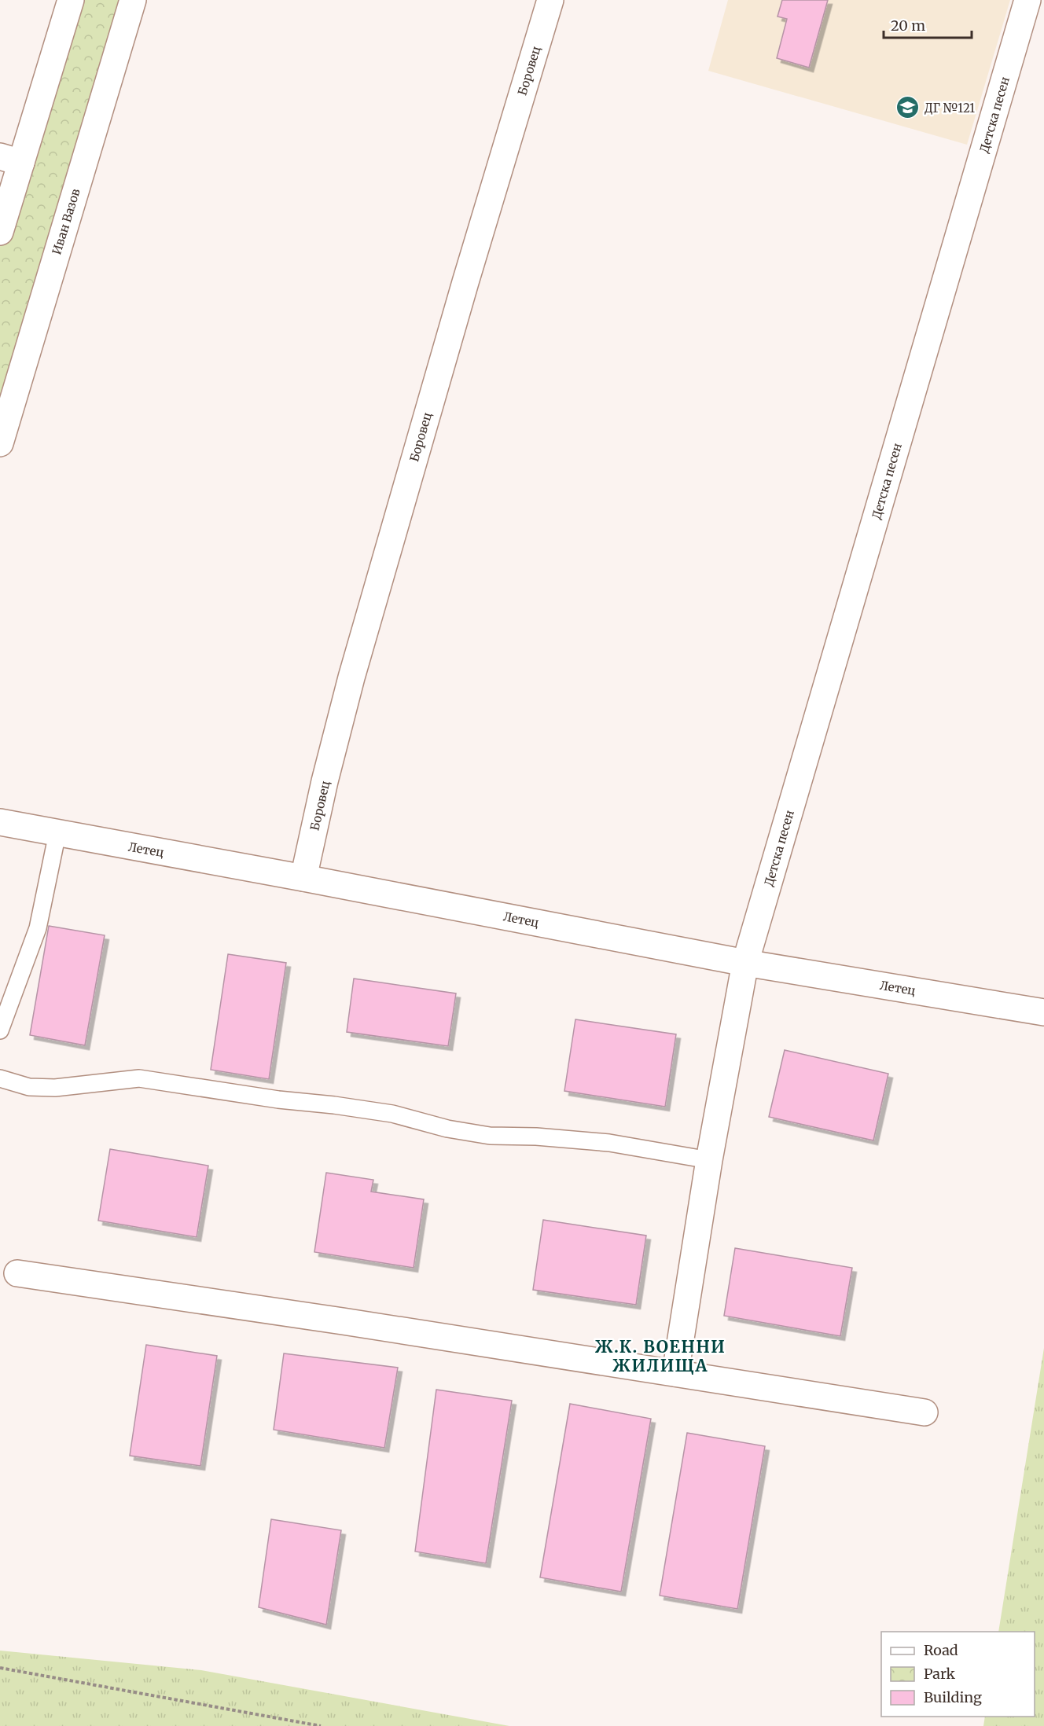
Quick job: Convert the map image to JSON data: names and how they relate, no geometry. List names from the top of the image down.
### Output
{
  "streets": {
    "street": [
      "Боровец",
      "Детска песен",
      "Иван Вазов",
      "Летец"
    ]
  },
  "crossings": [
    ["Боровец", "Летец"],
    ["Детска песен", "Летец"]
  ],
  "districts": ["Ж.К. ВОЕННИ ЖИЛИЩА"],
  "places": {
    "school or university": ["ДГ №121"]
  },
  "legend": ["Road", "Park", "Building"],
  "scale_bar": "20 m"
}
